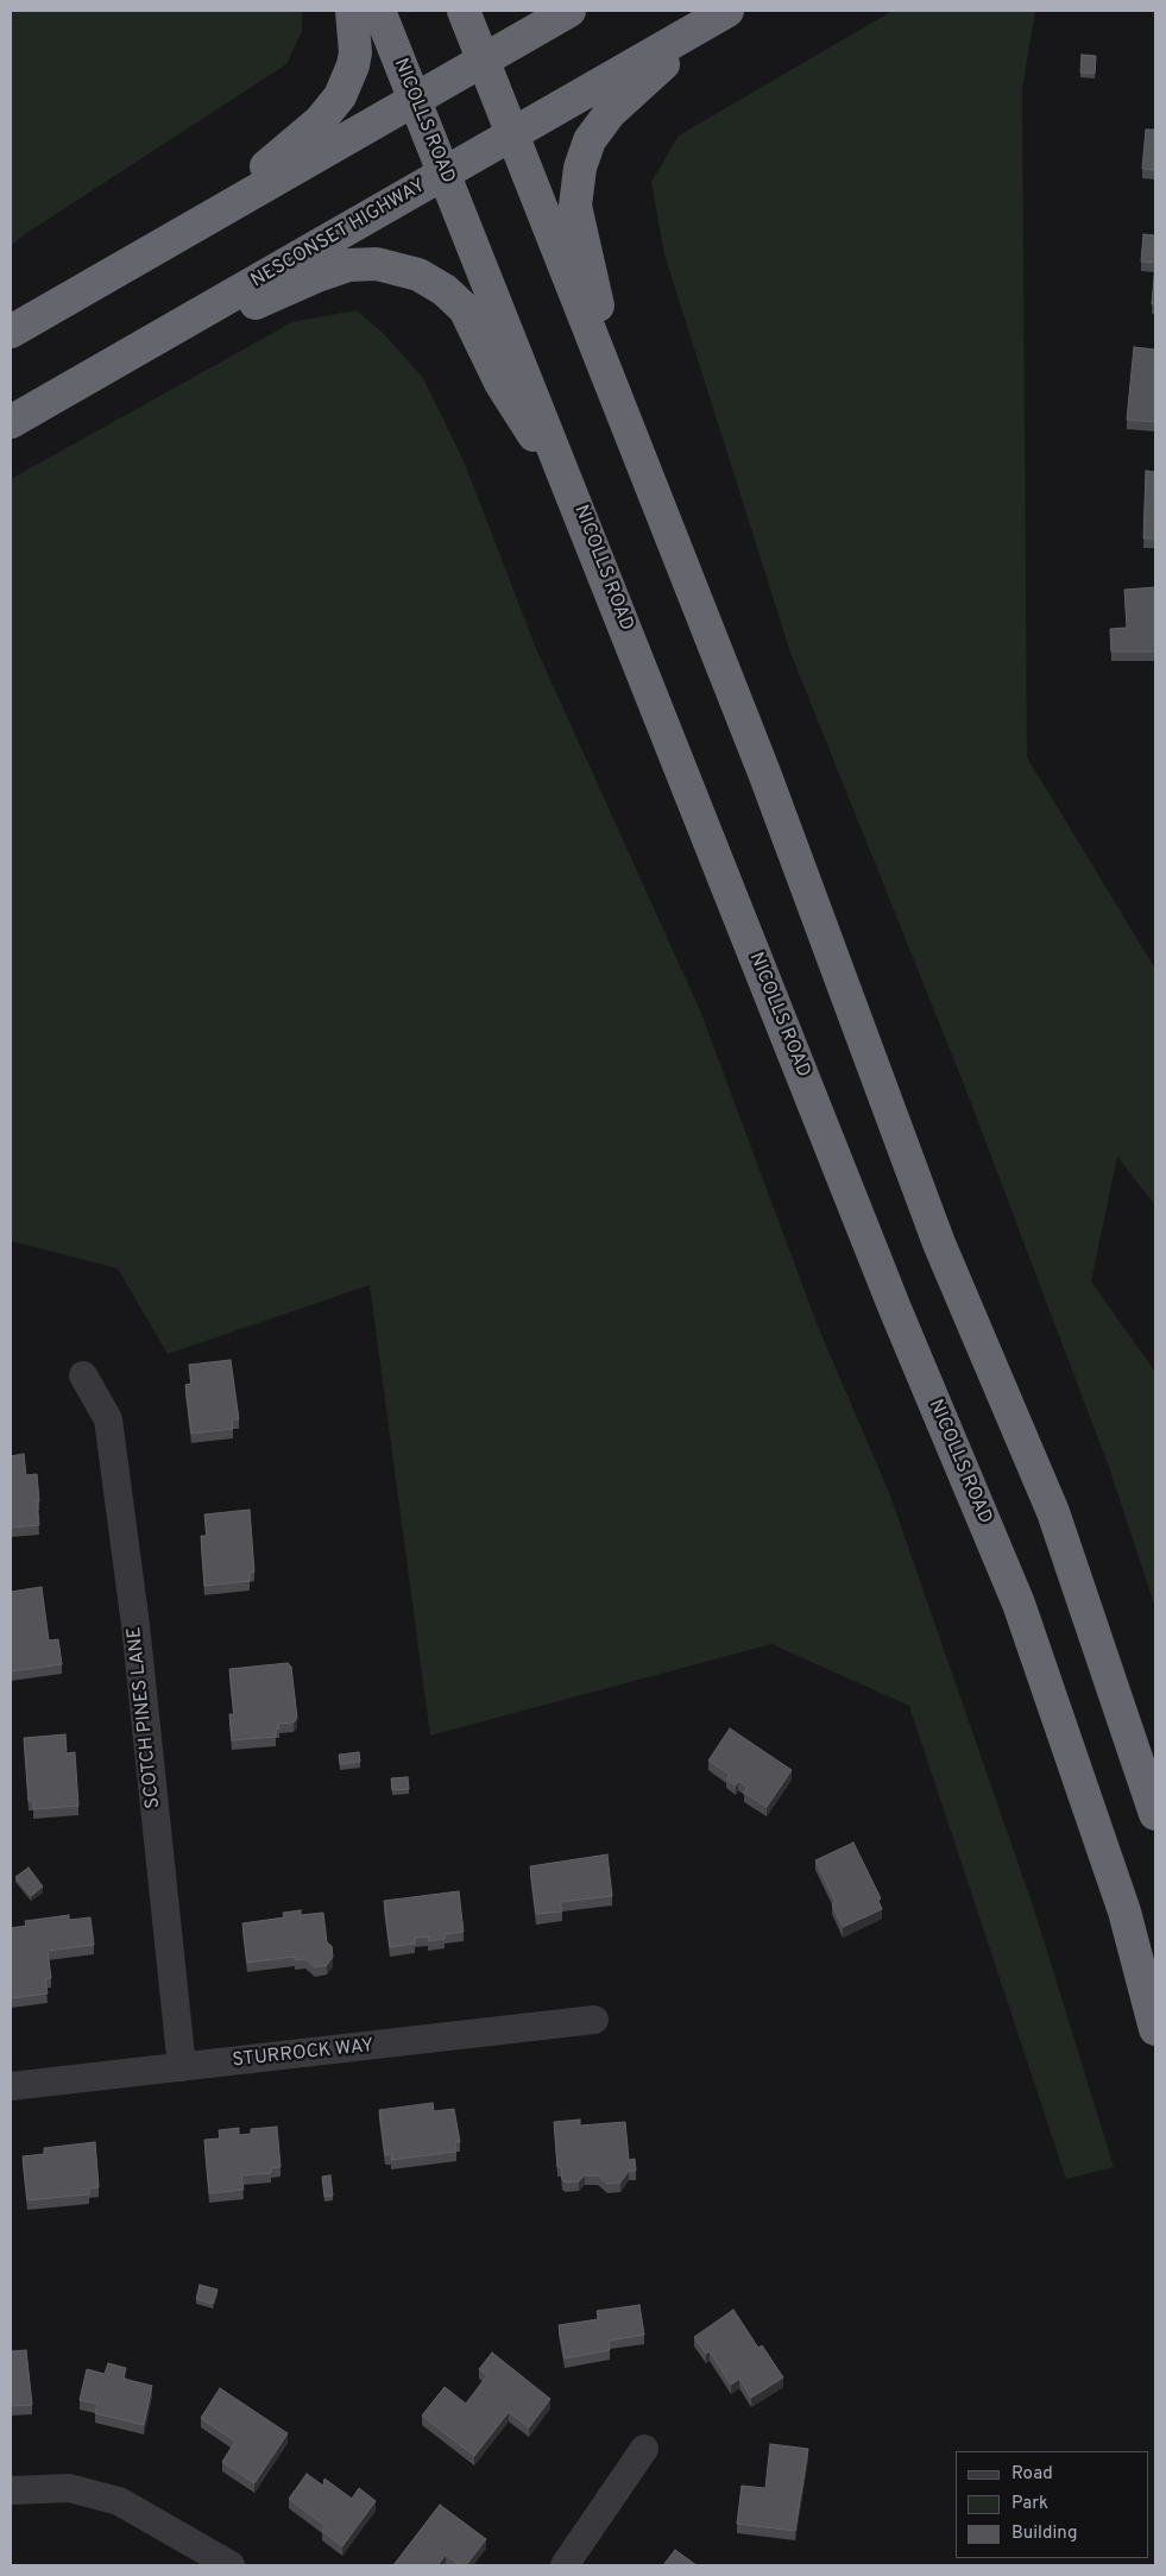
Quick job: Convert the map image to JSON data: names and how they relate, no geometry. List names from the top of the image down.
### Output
{
  "streets": {
    "highway": ["NICOLLS ROAD", "NESCONSET HIGHWAY"],
    "street": ["SCOTCH PINES LANE", "STURROCK WAY"]
  },
  "crossings": [
    ["NICOLLS ROAD", "NESCONSET HIGHWAY"],
    ["SCOTCH PINES LANE", "STURROCK WAY"]
  ],
  "legend": ["Road", "Park", "Building"]
}
